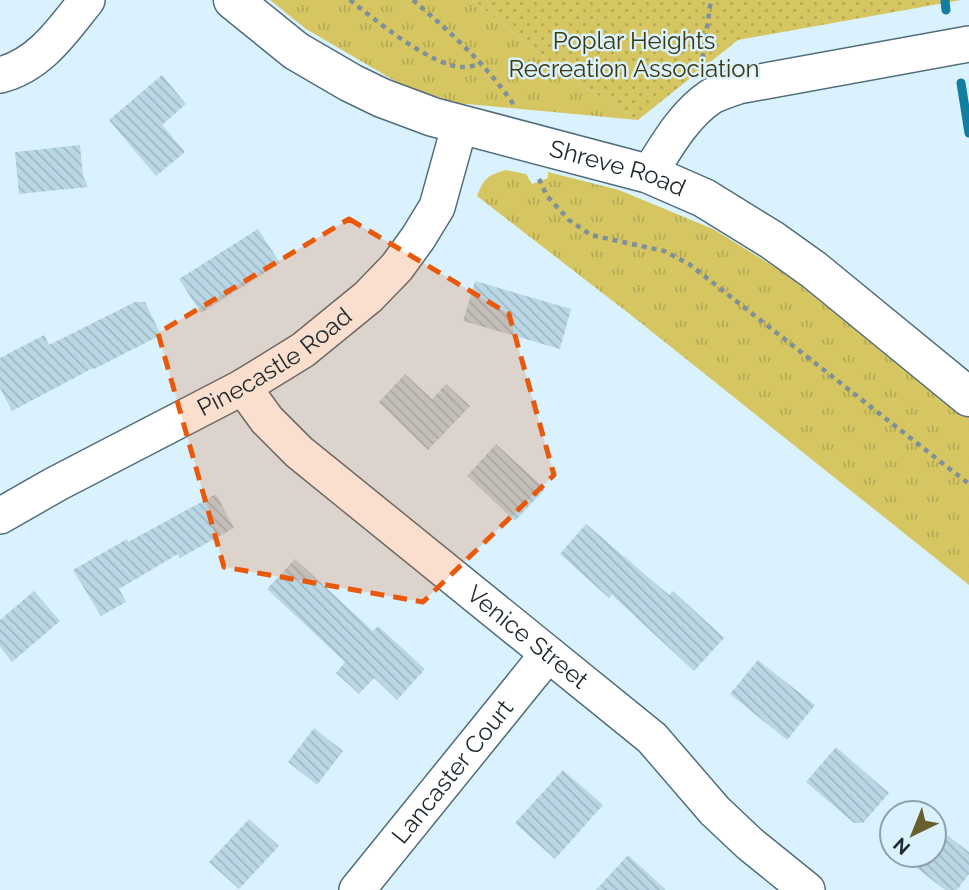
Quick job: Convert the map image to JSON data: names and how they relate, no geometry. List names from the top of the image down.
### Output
{
  "streets": {
    "main road": ["Shreve Road"],
    "street": ["Pinecastle Road", "Venice Street", "Lancaster Court"]
  },
  "crossings": [
    ["Shreve Road", "Pinecastle Road"],
    ["Pinecastle Road", "Venice Street"],
    ["Venice Street", "Lancaster Court"]
  ],
  "parks": ["Poplar Heights Recreation Association"],
  "north": "bottom left"
}
